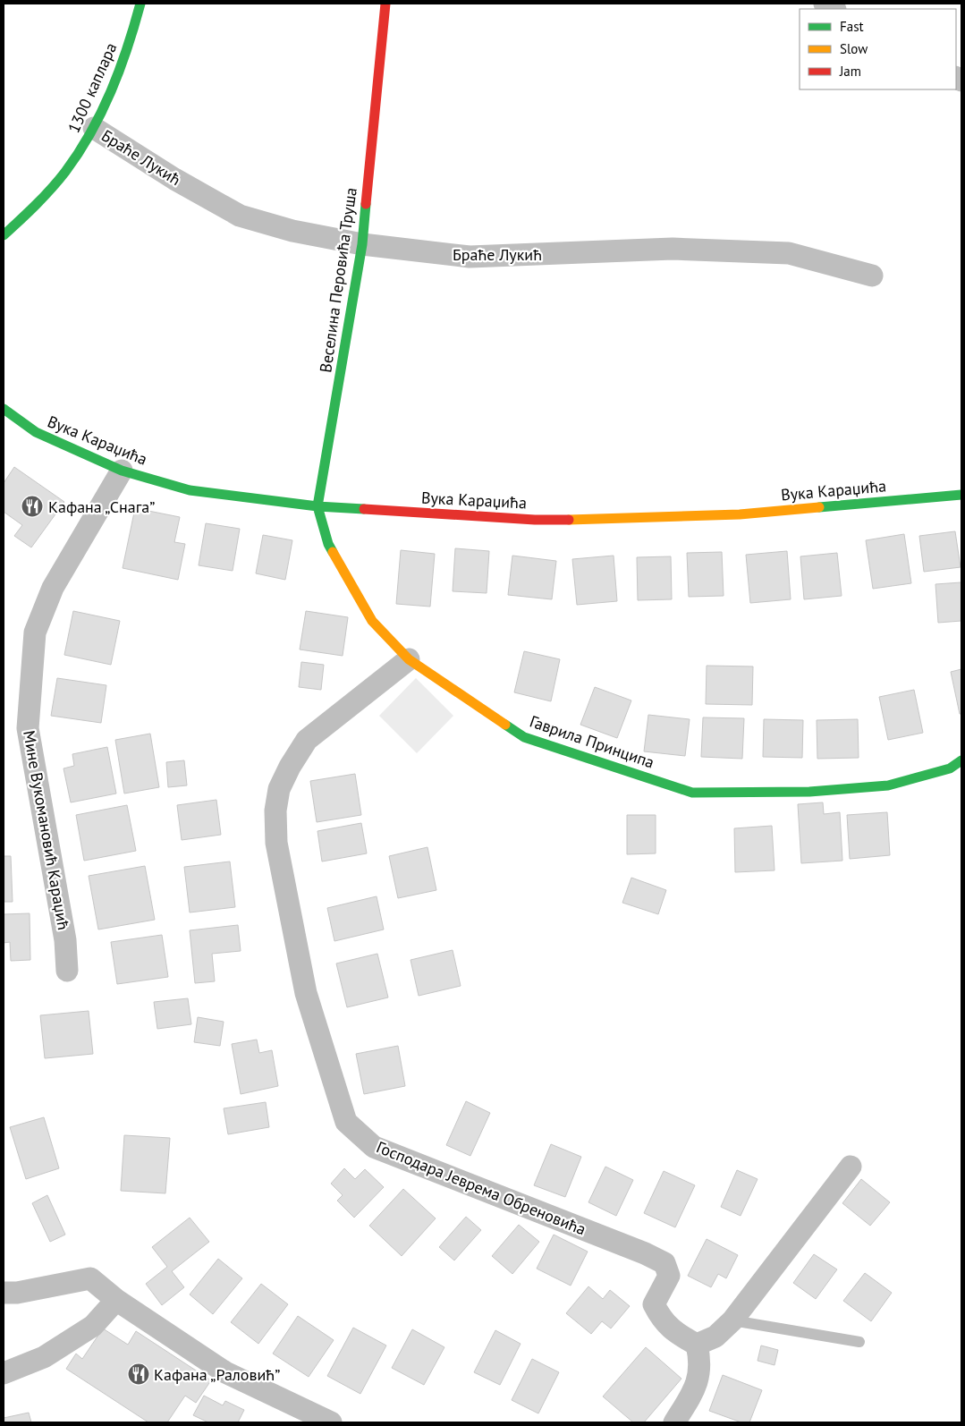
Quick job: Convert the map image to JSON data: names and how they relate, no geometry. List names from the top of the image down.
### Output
{
  "streets": {
    "street": [
      "1300 каплара",
      "Браће Лукић",
      "Веселина Перовића Труша",
      "Вука Караџића",
      "Гаврила Принципа",
      "Мине Вукомановић Караџић",
      "Господара Јеврема Обреновића"
    ]
  },
  "crossings": [
    ["1300 каплара", "Браће Лукић"],
    ["Браће Лукић", "Веселина Перовића Труша"],
    ["Веселина Перовића Труша", "Вука Караџића"],
    ["Веселина Перовића Труша", "Гаврила Принципа"],
    ["Вука Караџића", "Гаврила Принципа"],
    ["Вука Караџића", "Мине Вукомановић Караџић"],
    ["Гаврила Принципа", "Господара Јеврема Обреновића"]
  ],
  "places": {
    "restaurant": ["Кафана „Снага”", "Кафана „Раловић”"]
  },
  "legend": ["Fast", "Slow", "Jam"]
}
